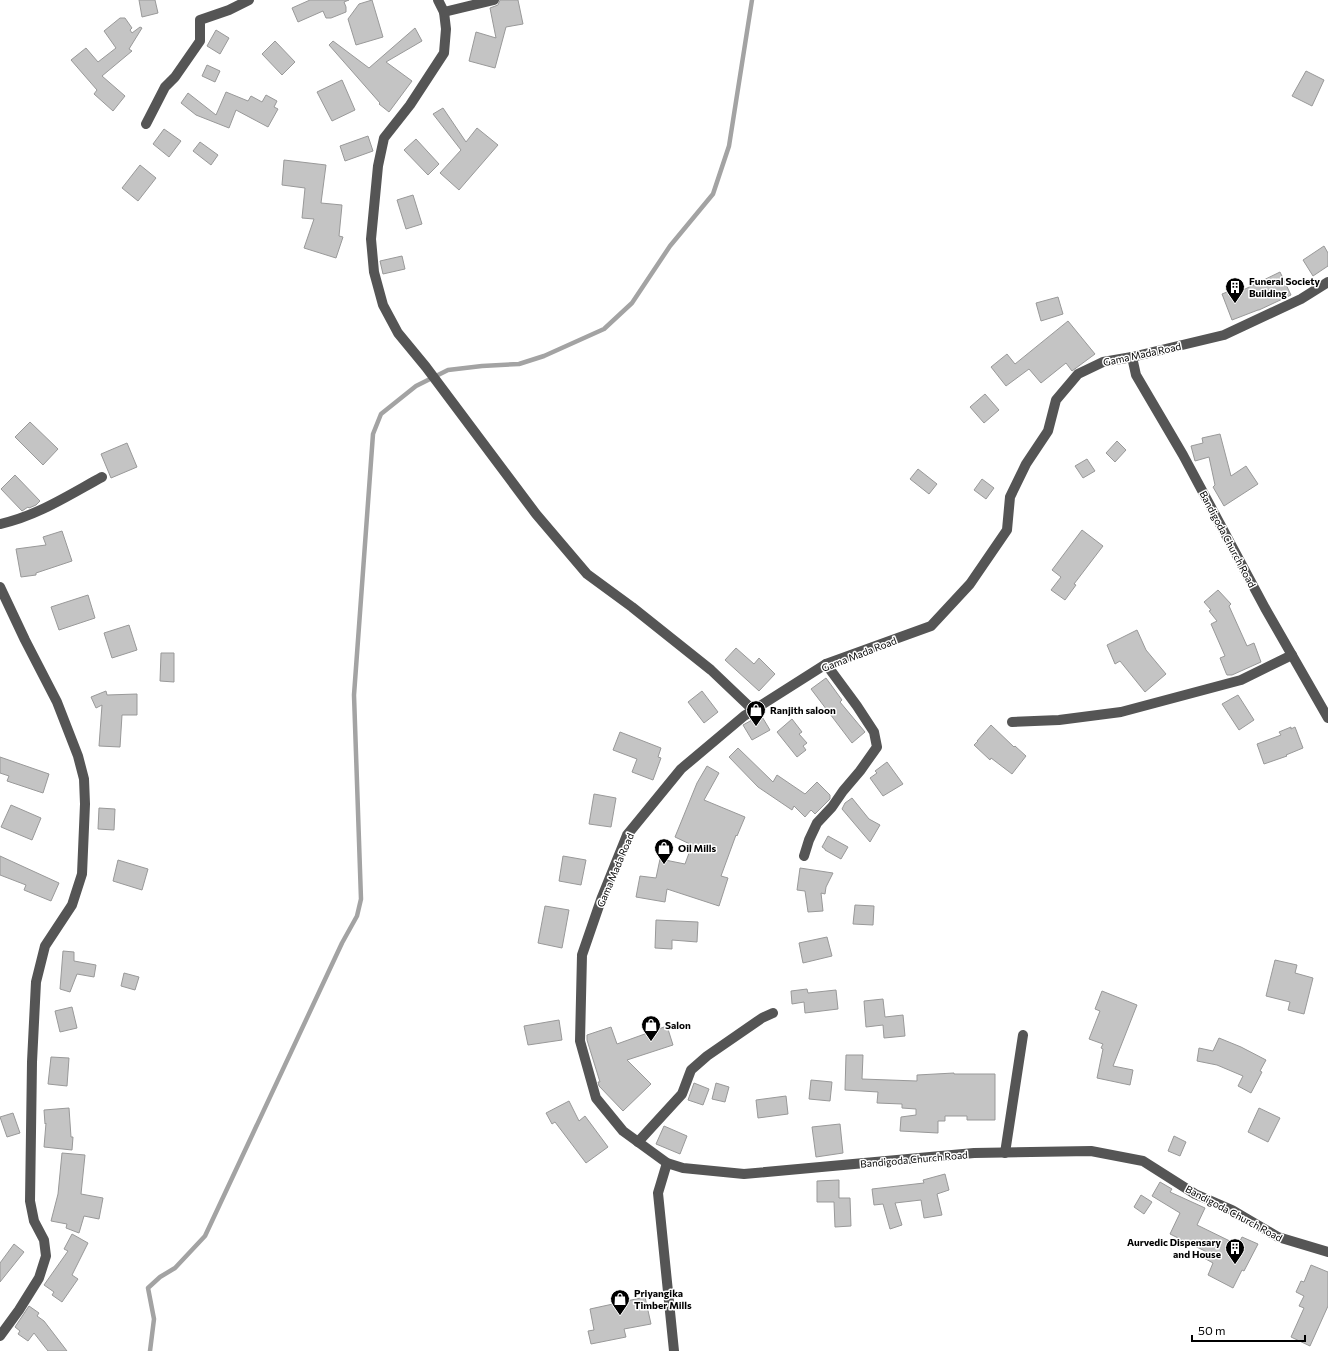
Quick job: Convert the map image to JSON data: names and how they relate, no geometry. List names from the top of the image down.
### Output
{
  "streets": {
    "street": ["Gama Mada Road", "Bandigoda Church Road"]
  },
  "crossings": [
    ["Gama Mada Road", "Bandigoda Church Road"]
  ],
  "places": {
    "building": ["Funeral Society Building", "Aurvedic Dispensary and House"],
    "shop": [
      "Ranjith saloon",
      "Oil Mills",
      "Salon",
      "Priyangika Timber Mills"
    ]
  },
  "scale_bar": "50 m"
}
